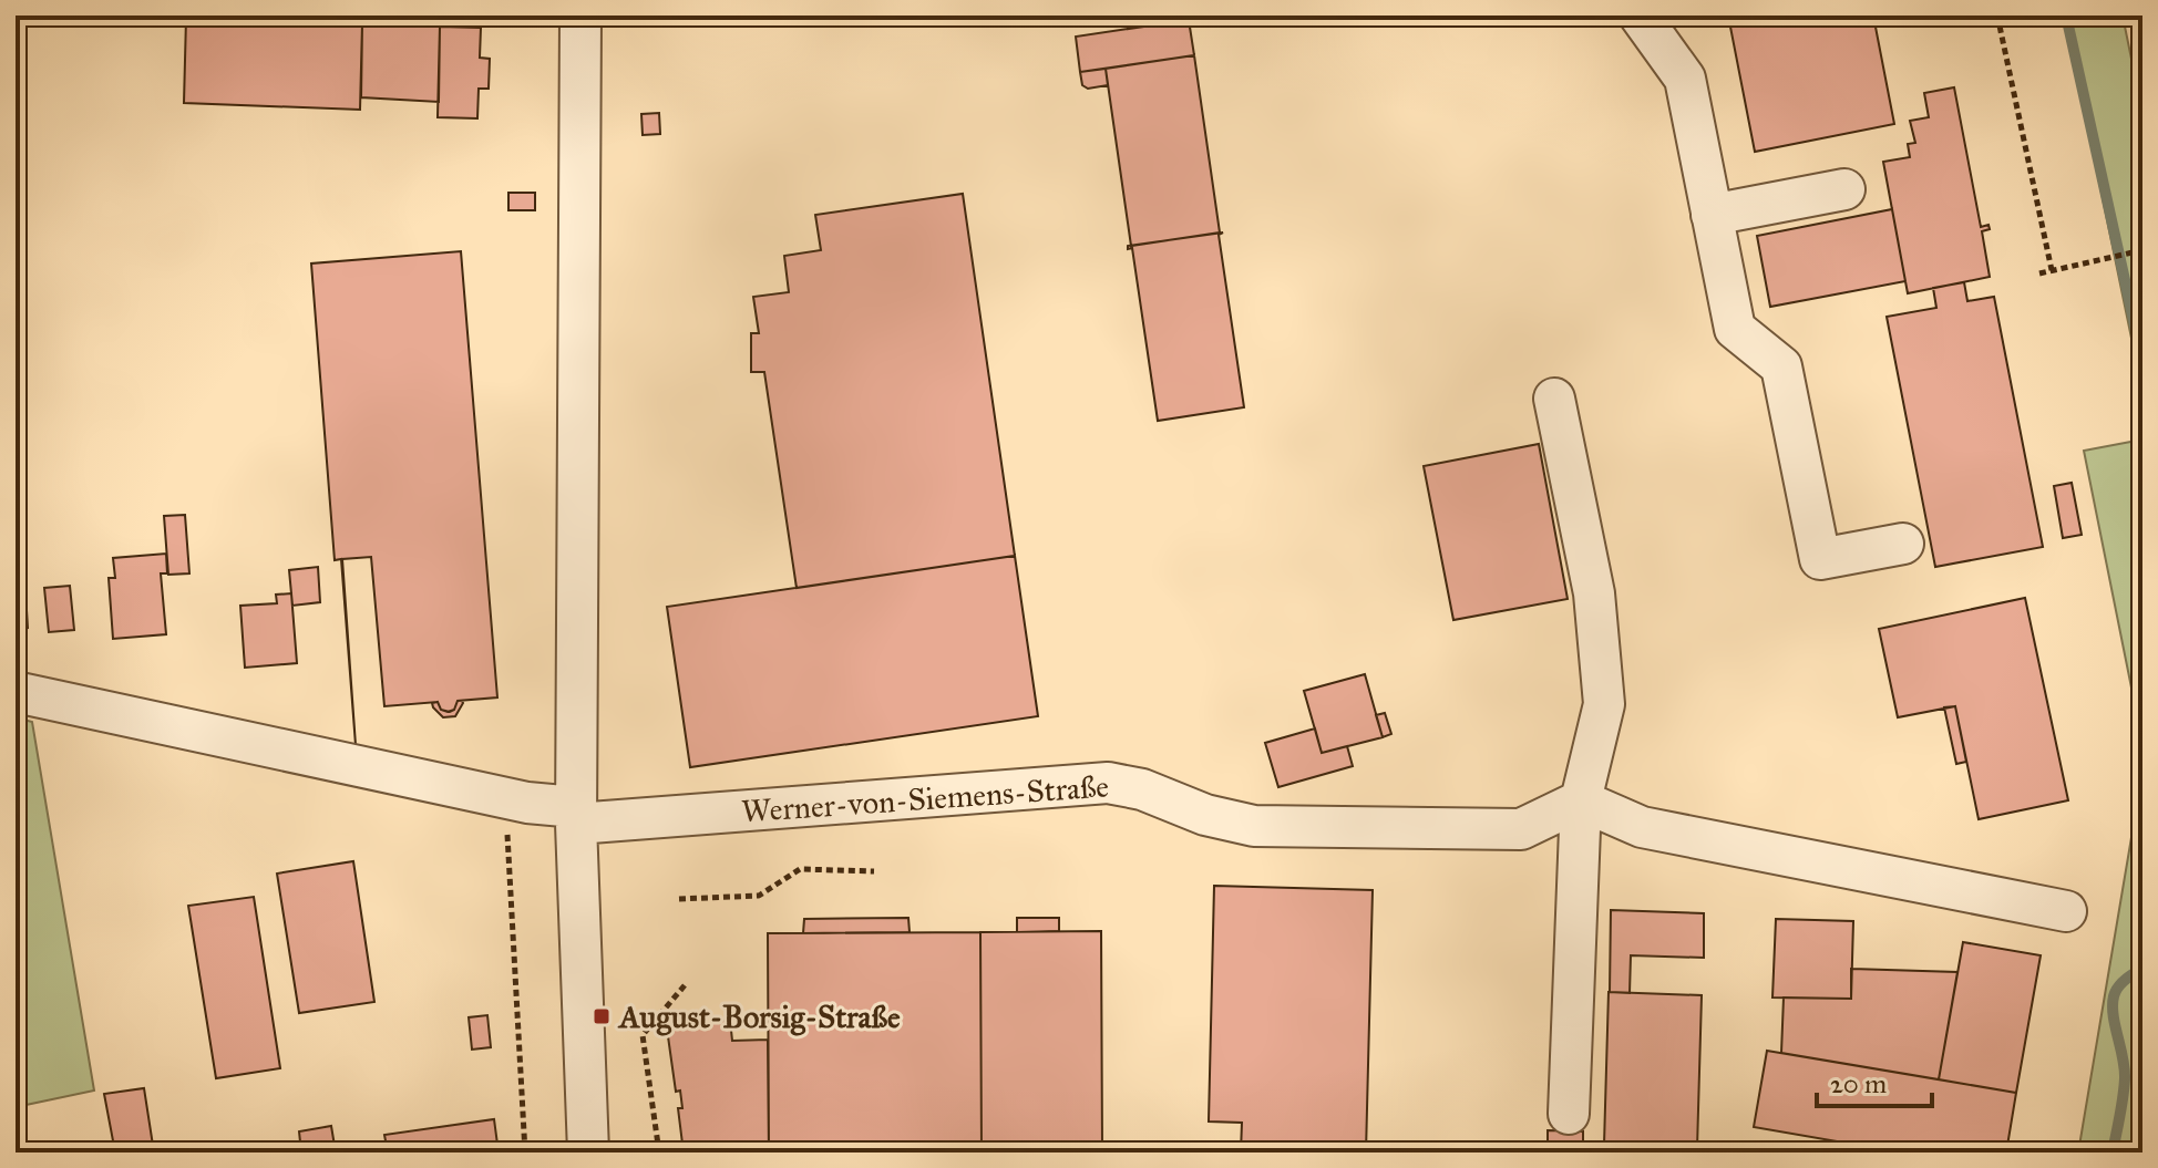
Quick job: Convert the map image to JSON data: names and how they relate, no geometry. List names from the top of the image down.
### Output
{
  "streets": {
    "street": ["Werner-von-Siemens-Straße"]
  },
  "places": {
    "transit": ["August-Borsig-Straße"]
  },
  "scale_bar": "20 m"
}
